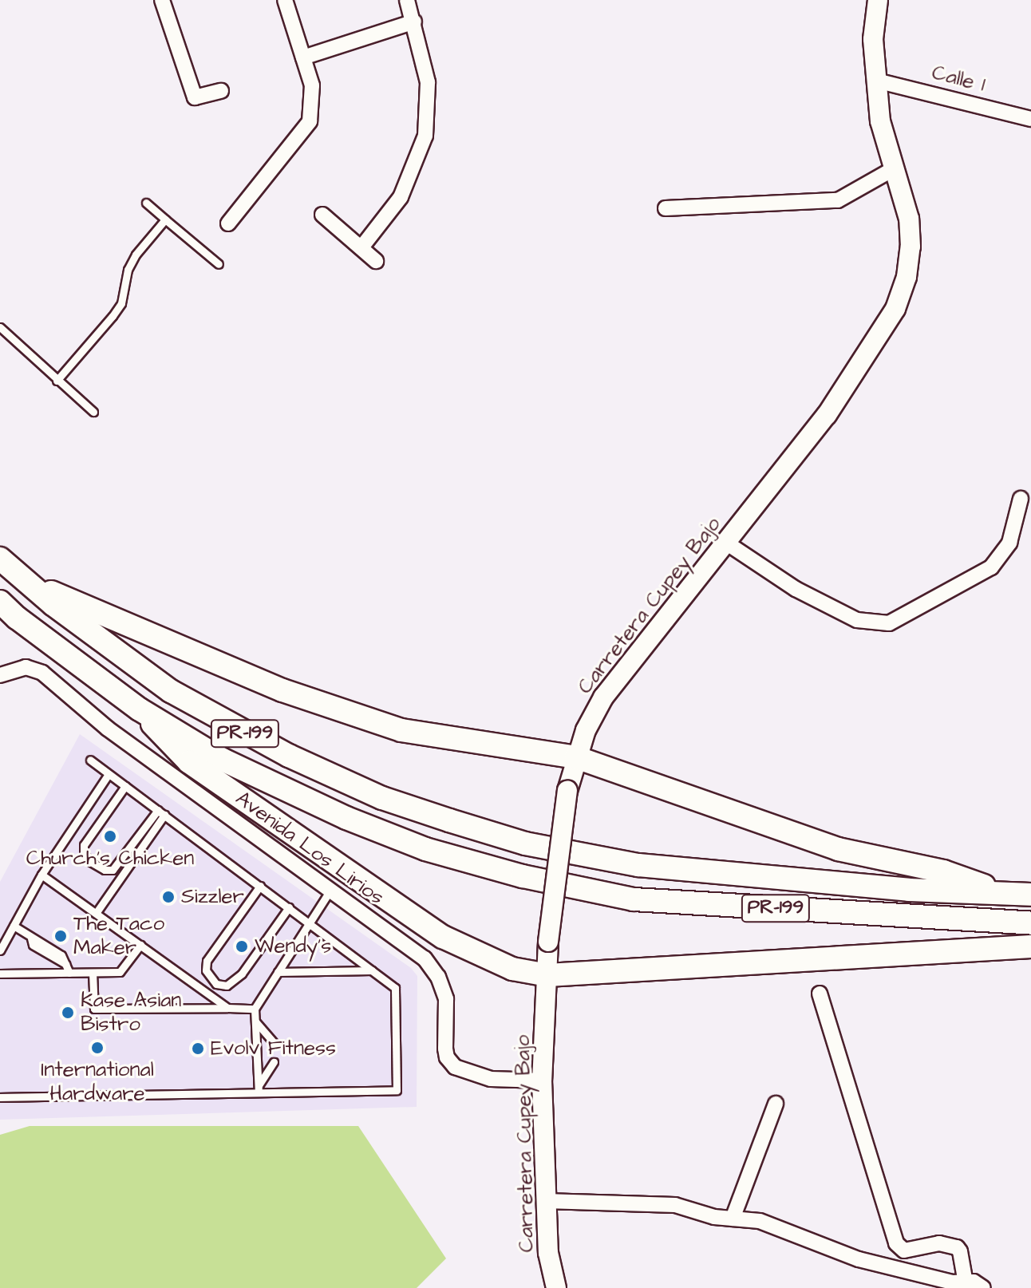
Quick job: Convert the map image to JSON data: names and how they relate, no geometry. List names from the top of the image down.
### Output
{
  "streets": {
    "main road": ["PR-199"],
    "street": ["Calle 1", "Carretera Cupey Bajo", "Avenida Los Lirios"]
  },
  "crossings": [
    ["Calle 1", "Carretera Cupey Bajo"],
    ["Carretera Cupey Bajo", "Avenida Los Lirios"]
  ],
  "places": [
    "Church's Chicken",
    "Sizzler",
    "The Taco Maker",
    "Wendy's",
    "Kase Asian Bistro",
    "International Hardware",
    "Evolv Fitness"
  ]
}
